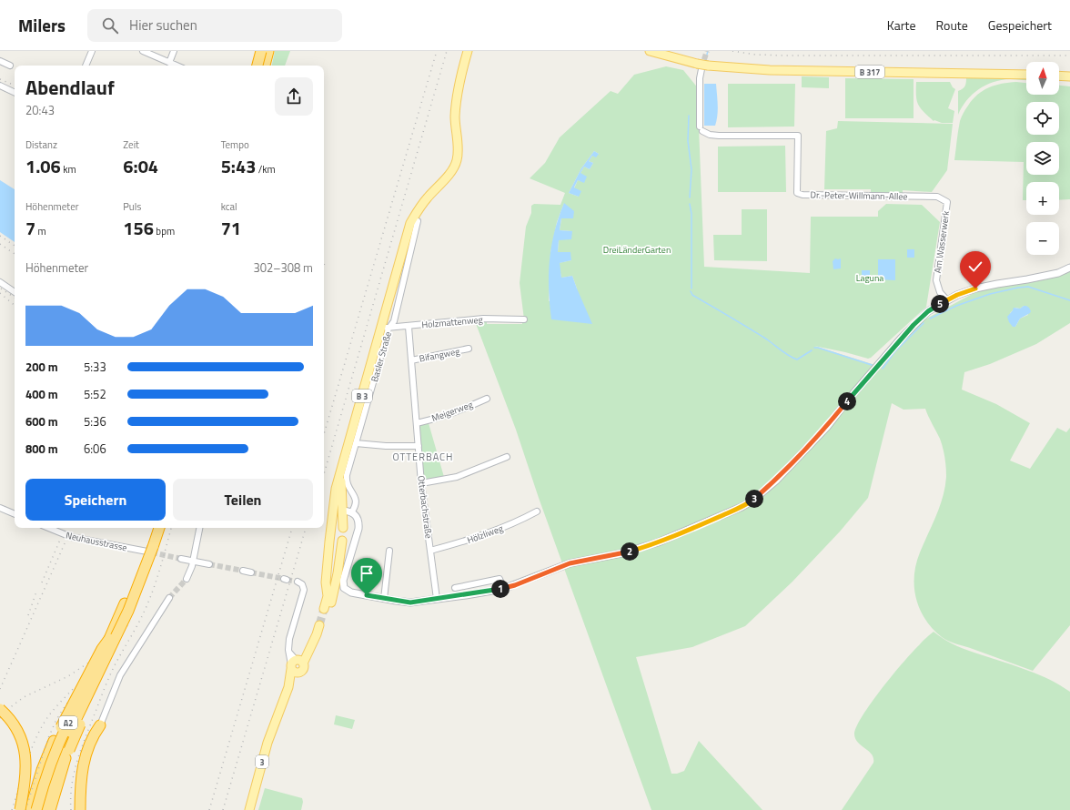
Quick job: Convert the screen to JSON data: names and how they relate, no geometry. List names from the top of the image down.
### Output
{
  "streets": {
    "highway": ["A2"],
    "main road": ["B 317", "B 3", "3"],
    "street": [
      "Dr.-Peter-Willmann-Allee",
      "Am Wasserwerk",
      "Holzmattenweg",
      "Bifangweg",
      "Basler Straße",
      "Meigerweg",
      "Otterbachstraße",
      "Hölzliweg",
      "Neuhausstrasse"
    ]
  },
  "crossings": [
    ["B 317", "Dr.-Peter-Willmann-Allee"],
    ["Dr.-Peter-Willmann-Allee", "Am Wasserwerk"],
    ["Holzmattenweg", "Basler Straße"],
    ["Holzmattenweg", "B 3"],
    ["Holzmattenweg", "Otterbachstraße"],
    ["Bifangweg", "Otterbachstraße"],
    ["Basler Straße", "B 3"],
    ["Meigerweg", "Otterbachstraße"],
    ["Otterbachstraße", "Hölzliweg"]
  ],
  "districts": ["OTTERBACH"],
  "parks": ["DreiLänderGarten", "Laguna"],
  "north": "top",
  "page": {
    "header": "Milers",
    "search": "Hier suchen",
    "nav": ["Karte", "Route", "Gespeichert"],
    "map_buttons": ["+", "−"],
    "heading": ["Abendlauf", "20:43"],
    "stats": [
      ["Distanz", "1.06 km"],
      ["Zeit", "6:04"],
      ["Tempo", "5:43 /km"],
      ["Höhenmeter", "7 m"],
      ["Puls", "156 bpm"],
      ["kcal", "71"]
    ],
    "chart": ["Höhenmeter", "302–308 m"],
    "pins": [
      "5",
      "4",
      "3",
      "2",
      "1"
    ],
    "list": [
      {
        "name": "200 m",
        "note": "5:33"
      },
      {
        "name": "400 m",
        "note": "5:52"
      },
      {
        "name": "600 m",
        "note": "5:36"
      },
      {
        "name": "800 m",
        "note": "6:06"
      }
    ],
    "buttons": ["Speichern", "Teilen"]
  }
}
